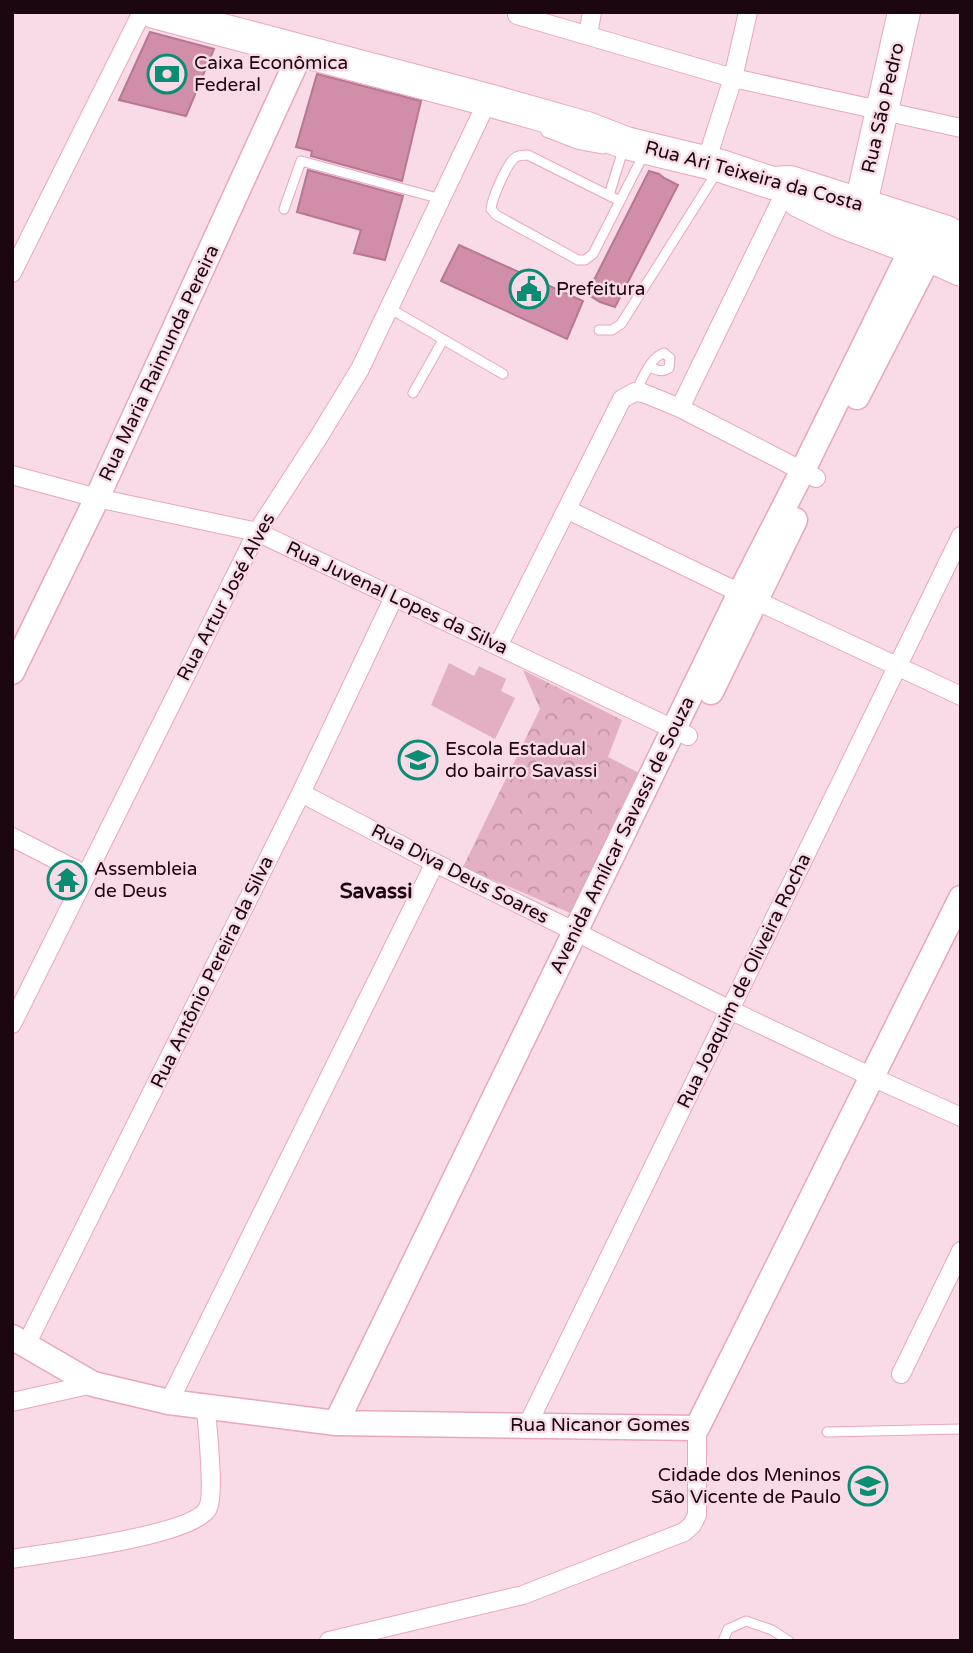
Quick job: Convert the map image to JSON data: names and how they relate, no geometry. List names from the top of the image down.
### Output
{
  "streets": {
    "highway": ["Rua São Pedro", "Rua Ari Teixeira da Costa"],
    "street": [
      "Rua Maria Raimunda Pereira",
      "Rua Artur José Alves",
      "Rua Juvenal Lopes da Silva",
      "Avenida Amílcar Savassi de Souza",
      "Rua Diva Deus Soares",
      "Rua Antônio Pereira da Silva",
      "Rua Joaquim de Oliveira Rocha",
      "Rua Nicanor Gomes"
    ]
  },
  "crossings": [
    ["Rua São Pedro", "Rua Ari Teixeira da Costa"],
    ["Rua Ari Teixeira da Costa", "Rua Maria Raimunda Pereira"],
    ["Rua Ari Teixeira da Costa", "Rua Artur José Alves"],
    ["Rua Ari Teixeira da Costa", "Avenida Amílcar Savassi de Souza"],
    ["Rua Maria Raimunda Pereira", "Rua Juvenal Lopes da Silva"],
    ["Rua Artur José Alves", "Rua Juvenal Lopes da Silva"],
    ["Rua Juvenal Lopes da Silva", "Avenida Amílcar Savassi de Souza"],
    ["Rua Juvenal Lopes da Silva", "Rua Antônio Pereira da Silva"],
    ["Avenida Amílcar Savassi de Souza", "Rua Diva Deus Soares"],
    ["Avenida Amílcar Savassi de Souza", "Rua Nicanor Gomes"],
    ["Rua Diva Deus Soares", "Rua Antônio Pereira da Silva"],
    ["Rua Diva Deus Soares", "Rua Joaquim de Oliveira Rocha"],
    ["Rua Diva Deus Soares", "Rua Nicanor Gomes"],
    ["Rua Antônio Pereira da Silva", "Rua Nicanor Gomes"],
    ["Rua Joaquim de Oliveira Rocha", "Rua Nicanor Gomes"]
  ],
  "districts": ["Savassi"],
  "places": {
    "bank": ["Caixa Econômica Federal"],
    "public building": ["Prefeitura"],
    "school or university": ["Escola Estadual do bairro Savassi", "Cidade dos Meninos São Vicente de Paulo"],
    "temple": ["Assembleia de Deus"]
  }
}
